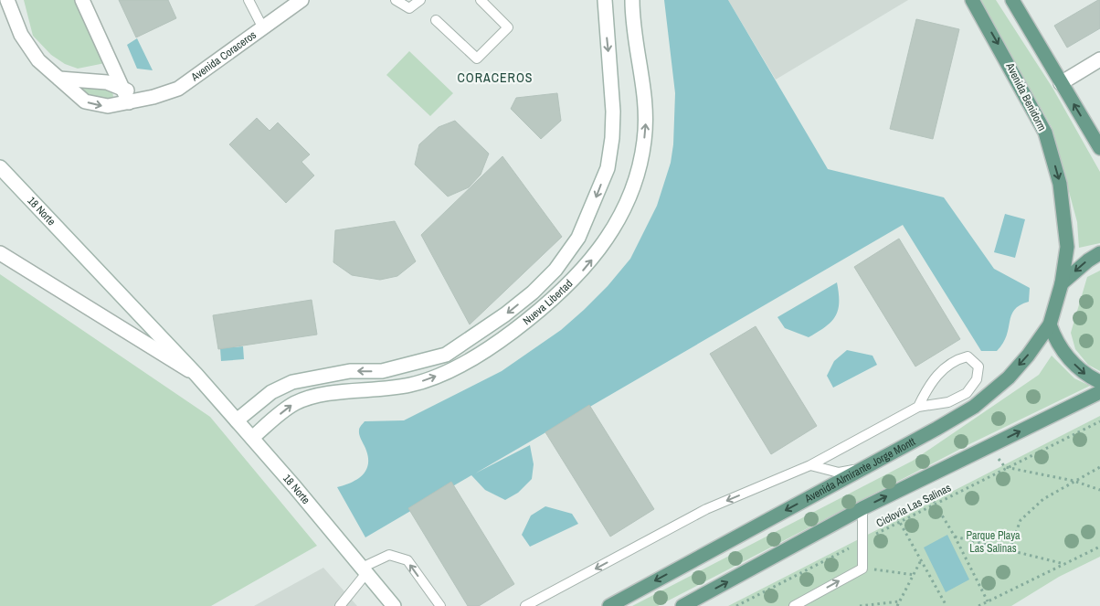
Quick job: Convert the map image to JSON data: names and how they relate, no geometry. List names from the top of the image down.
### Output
{
  "streets": {
    "main road": ["Avenida Benidorm", "Avenida Almirante Jorge Montt"],
    "street": ["Avenida Coraceros", "18 Norte", "Nueva Libertad"],
    "path": ["Ciclovía Las Salinas"]
  },
  "crossings": [
    ["Avenida Benidorm", "Avenida Almirante Jorge Montt"],
    ["18 Norte", "Nueva Libertad"]
  ],
  "districts": ["CORACEROS"],
  "parks": ["Parque Playa Las Salinas"]
}
